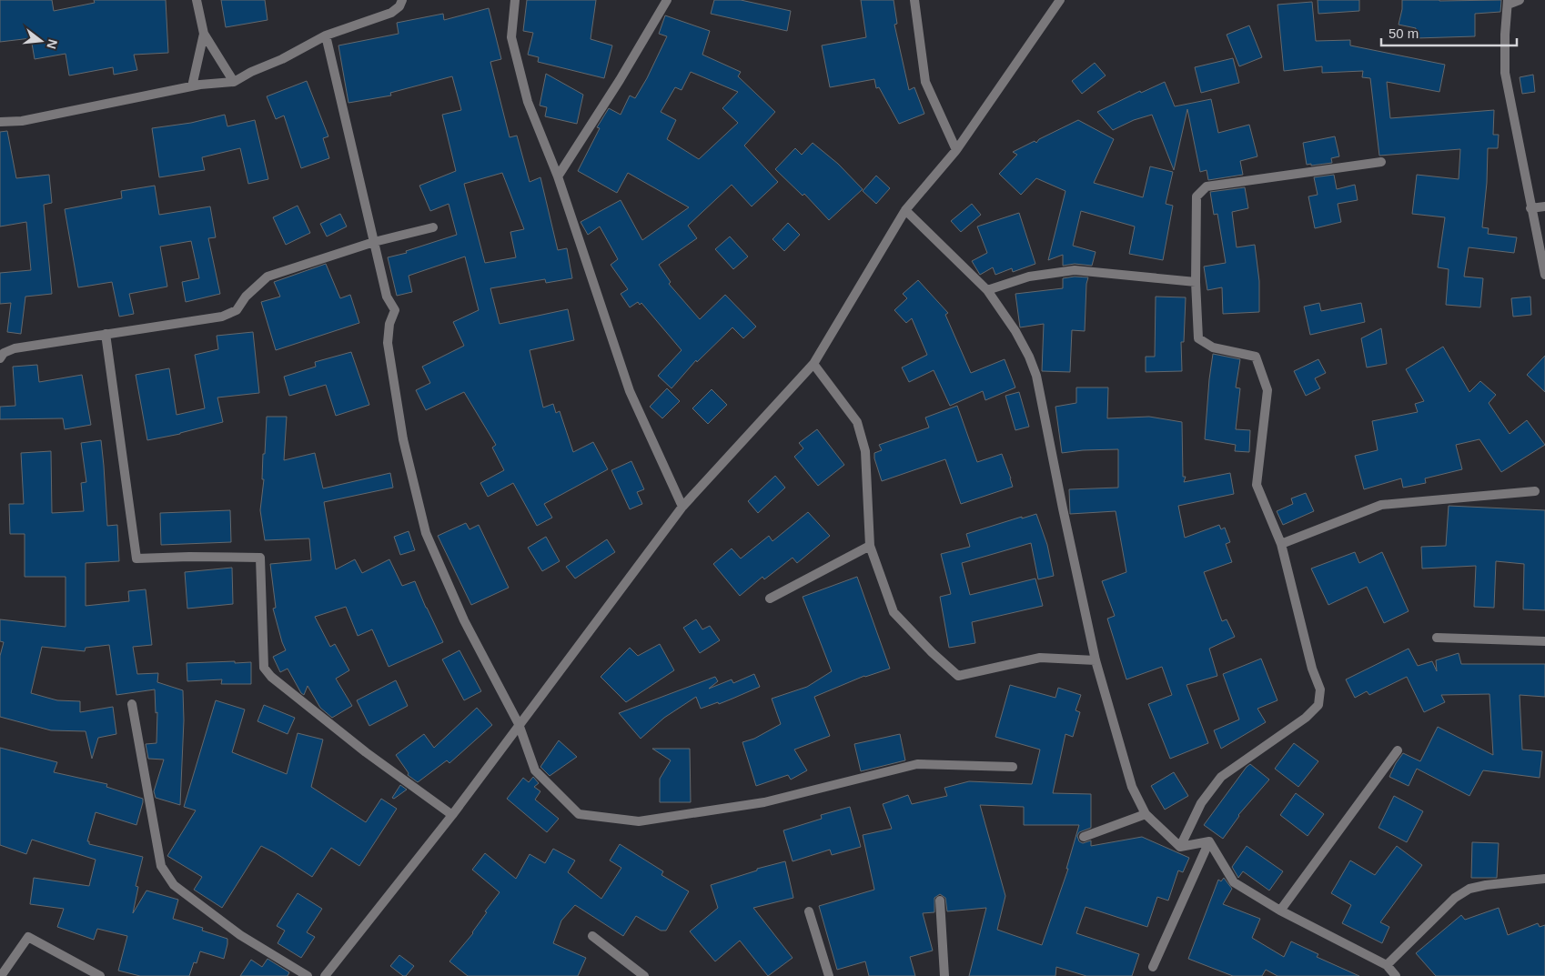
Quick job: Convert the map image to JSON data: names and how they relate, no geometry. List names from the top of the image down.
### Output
{
  "scale_bar": "50 m",
  "north": "right"
}
